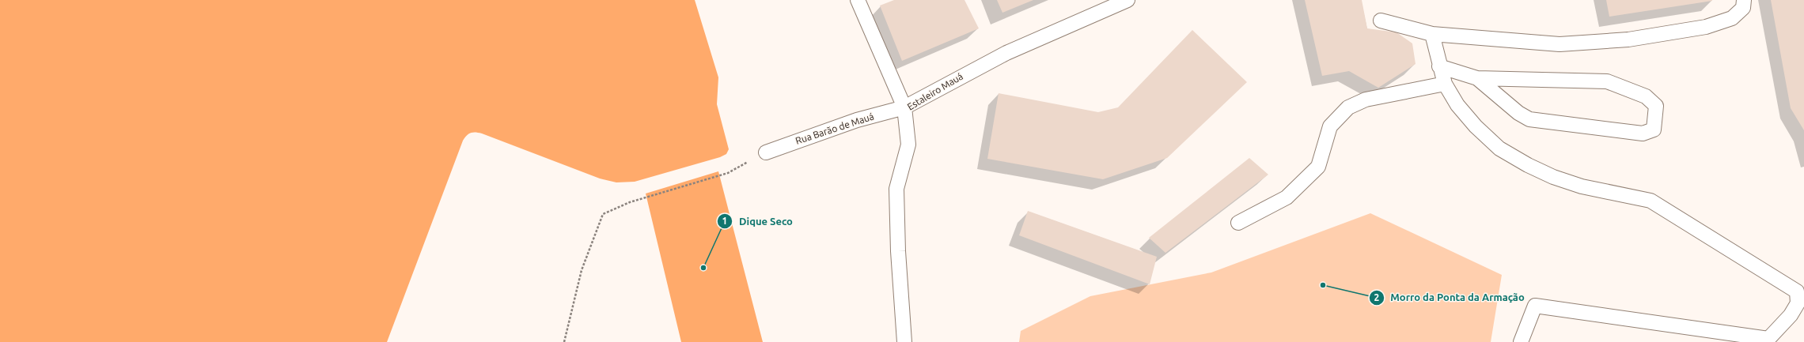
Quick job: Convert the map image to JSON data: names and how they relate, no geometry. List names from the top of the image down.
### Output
{
  "streets": {
    "lane": ["Estaleiro Mauá", "Rua Barão de Mauá"]
  },
  "crossings": [
    ["Estaleiro Mauá", "Rua Barão de Mauá"]
  ],
  "places": ["Dique Seco", "Morro da Ponta da Armação"]
}
